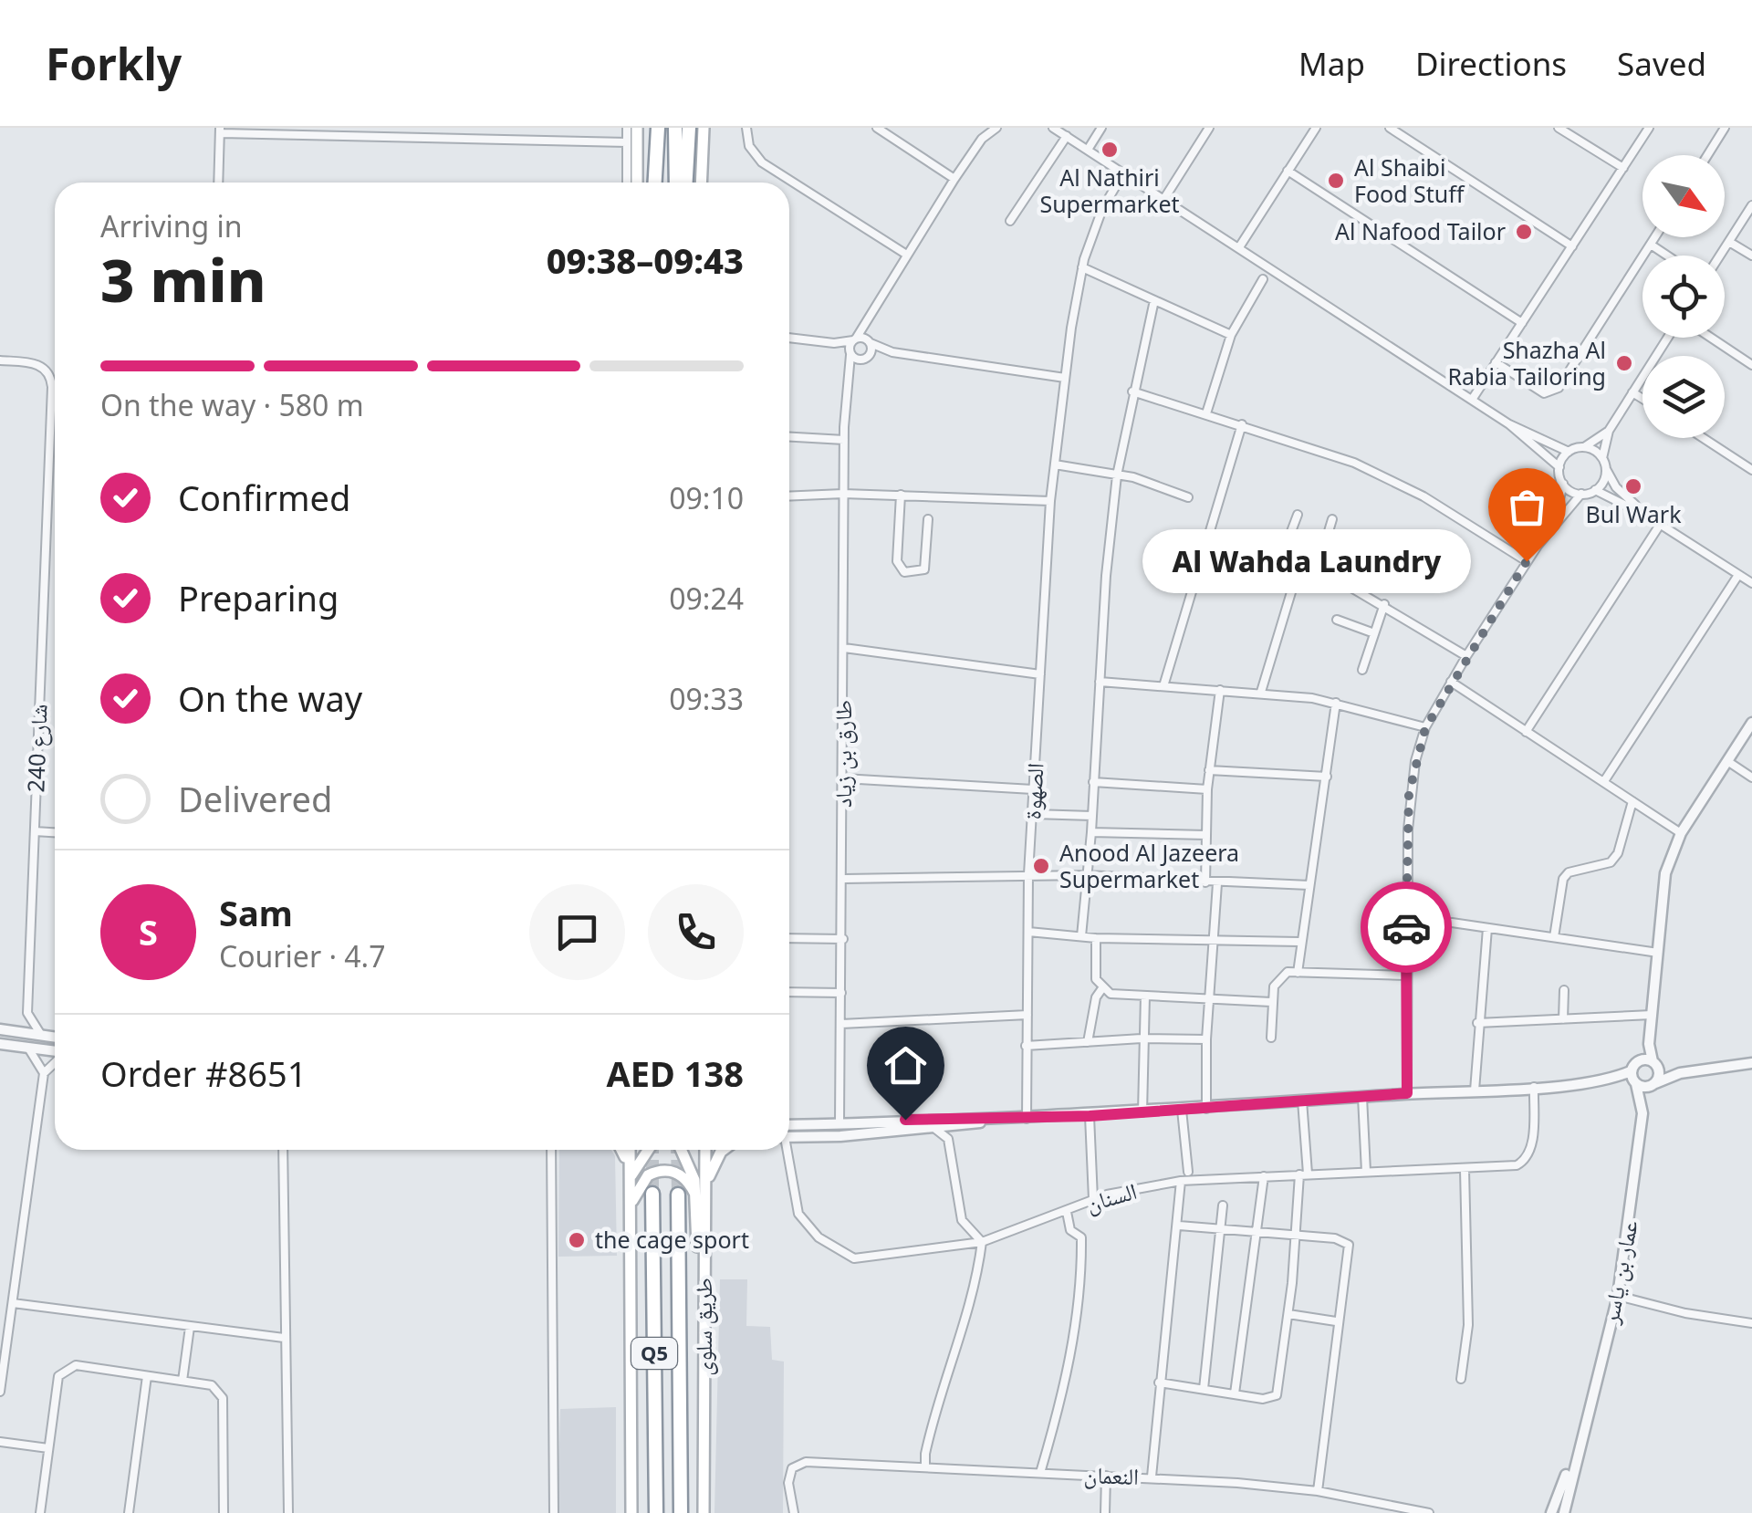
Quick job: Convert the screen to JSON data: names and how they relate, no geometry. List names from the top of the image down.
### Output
{
  "streets": {
    "highway": ["طريق سلوى", "Q5"],
    "street": [
      "شارع 240",
      "طارق بن زياد",
      "الصهوة",
      "السنان",
      "عمار بن ياسر",
      "النعمان"
    ]
  },
  "places": [
    "Al Nathiri Supermarket",
    "Al Shaibi Food Stuff",
    "Al Nafood Tailor",
    "Shazha Al Rabia Tailoring",
    "Bul Wark",
    "Al Wahda Laundry",
    "Anood Al Jazeera Supermarket",
    "the cage sport"
  ],
  "north": "bottom right",
  "page": {
    "header": "Forkly",
    "nav": ["Map", "Directions", "Saved"],
    "heading": ["3 min", "Arriving in", "09:38–09:43"],
    "panel": [
      "Sam",
      "Courier · 4.7",
      "Order #8651",
      "AED 138"
    ],
    "bar": "On the way · 580 m",
    "list": [
      ["Confirmed", "09:10"],
      ["Preparing", "09:24"],
      ["On the way", "09:33"],
      "Delivered"
    ],
    "bubble": "Al Wahda Laundry",
    "round": "S"
  }
}
